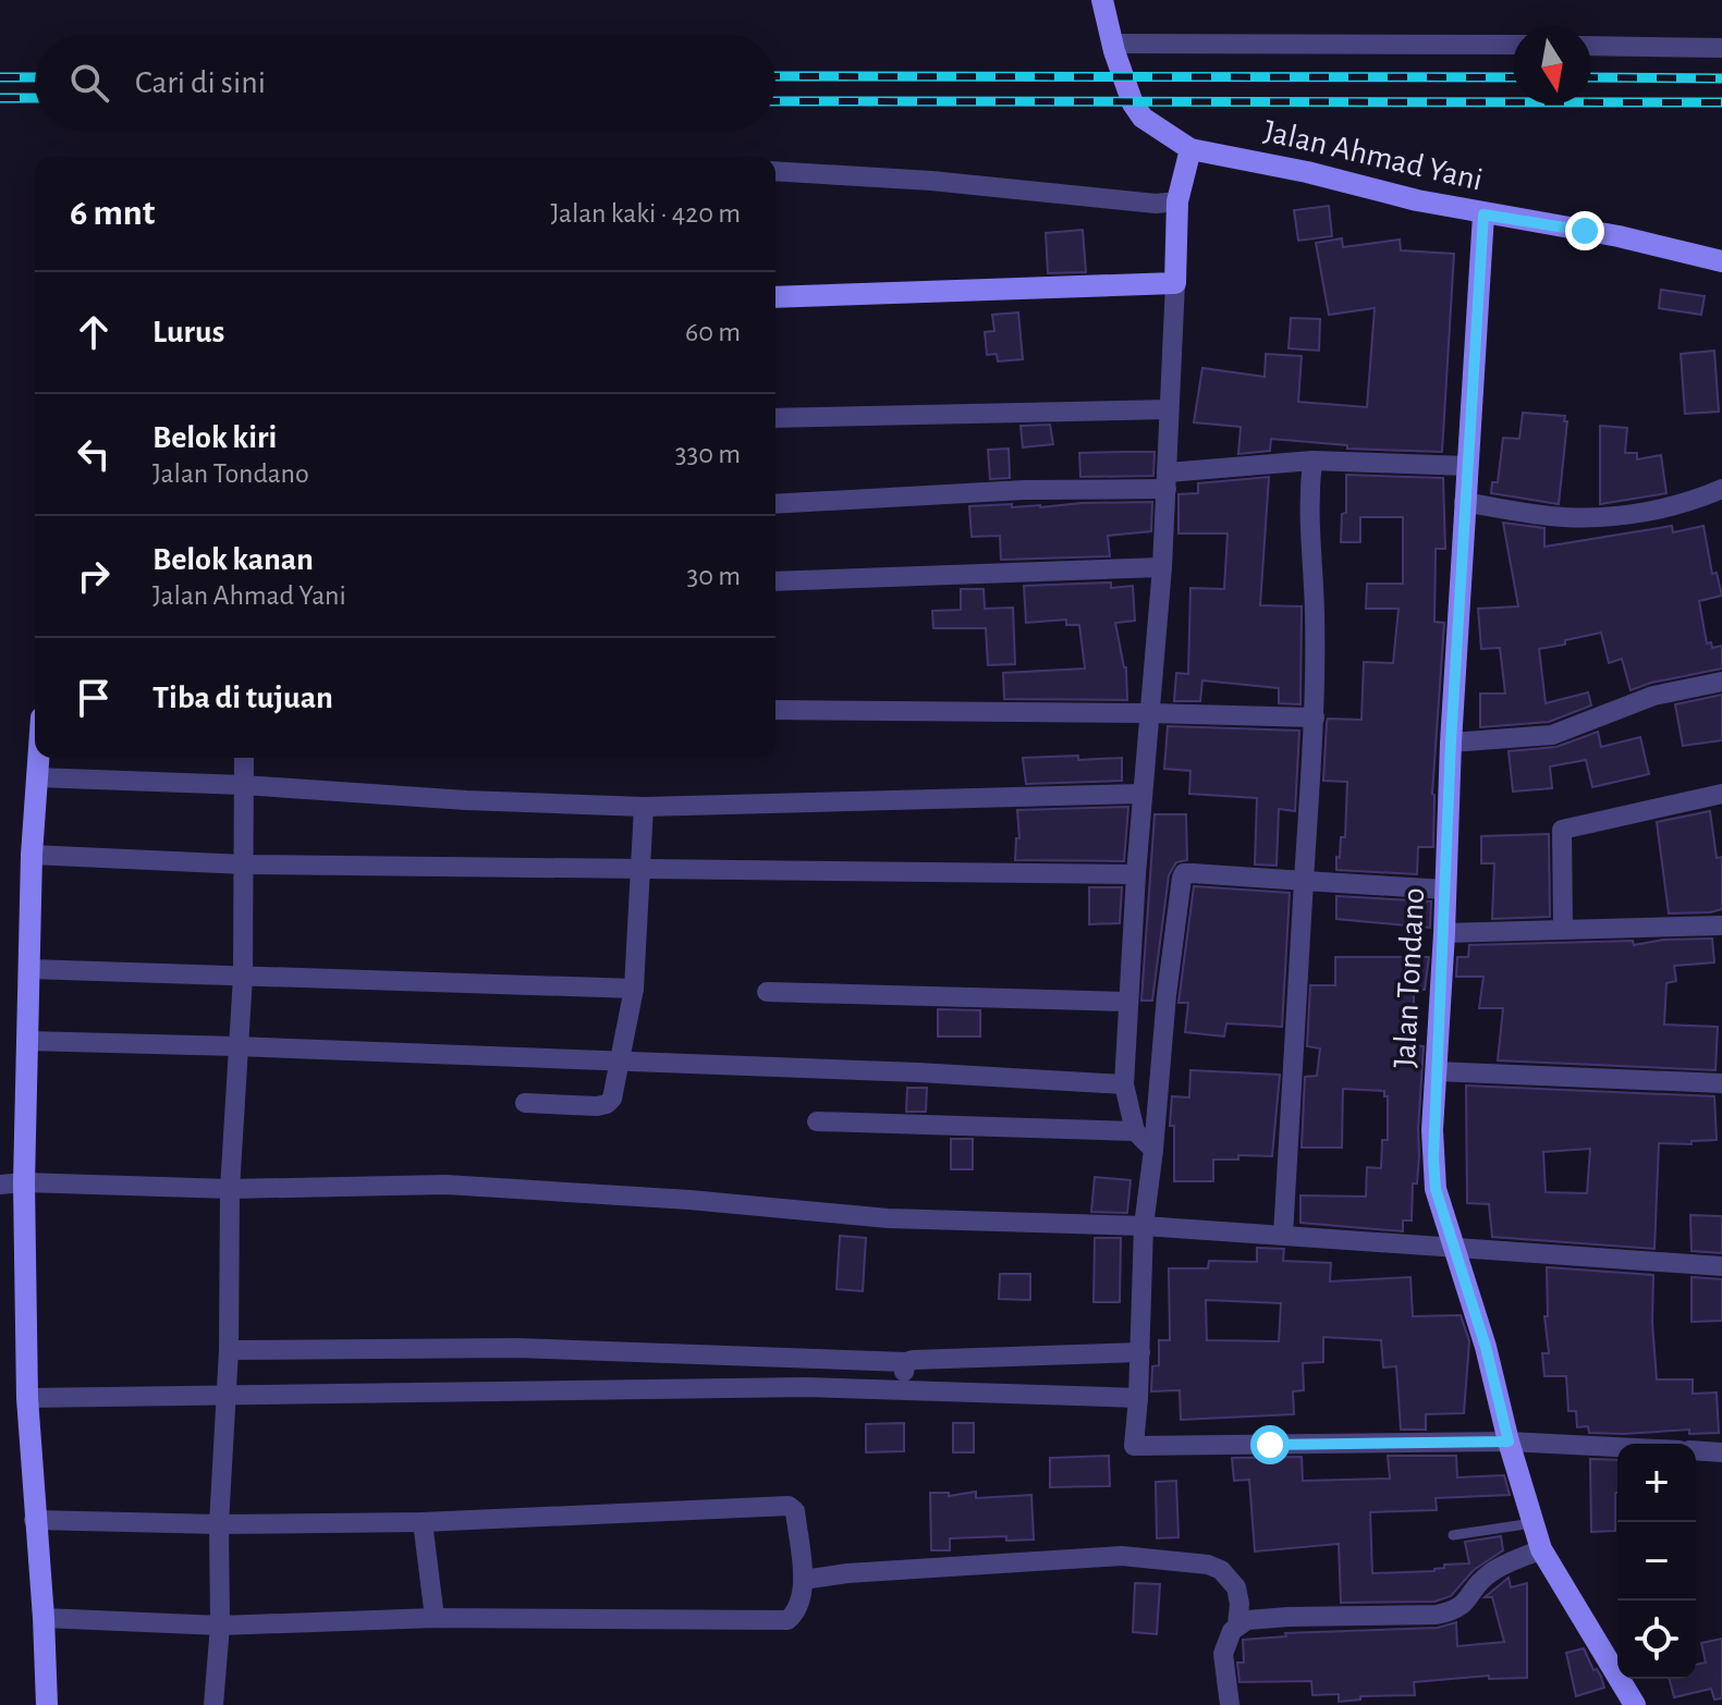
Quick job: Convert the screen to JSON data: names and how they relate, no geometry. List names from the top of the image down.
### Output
{
  "streets": {
    "street": ["Jalan Ahmad Yani", "Jalan Tondano"]
  },
  "crossings": [
    ["Jalan Ahmad Yani", "Jalan Tondano"]
  ],
  "north": "bottom",
  "page": {
    "search": "Cari di sini",
    "heading": ["6 mnt", "Jalan kaki · 420 m"],
    "list": [
      ["Lurus", "60 m"],
      ["Belok kiri", "Jalan Tondano", "330 m"],
      ["Belok kanan", "Jalan Ahmad Yani", "30 m"],
      "Tiba di tujuan"
    ],
    "map_buttons": ["+", "−"]
  }
}
